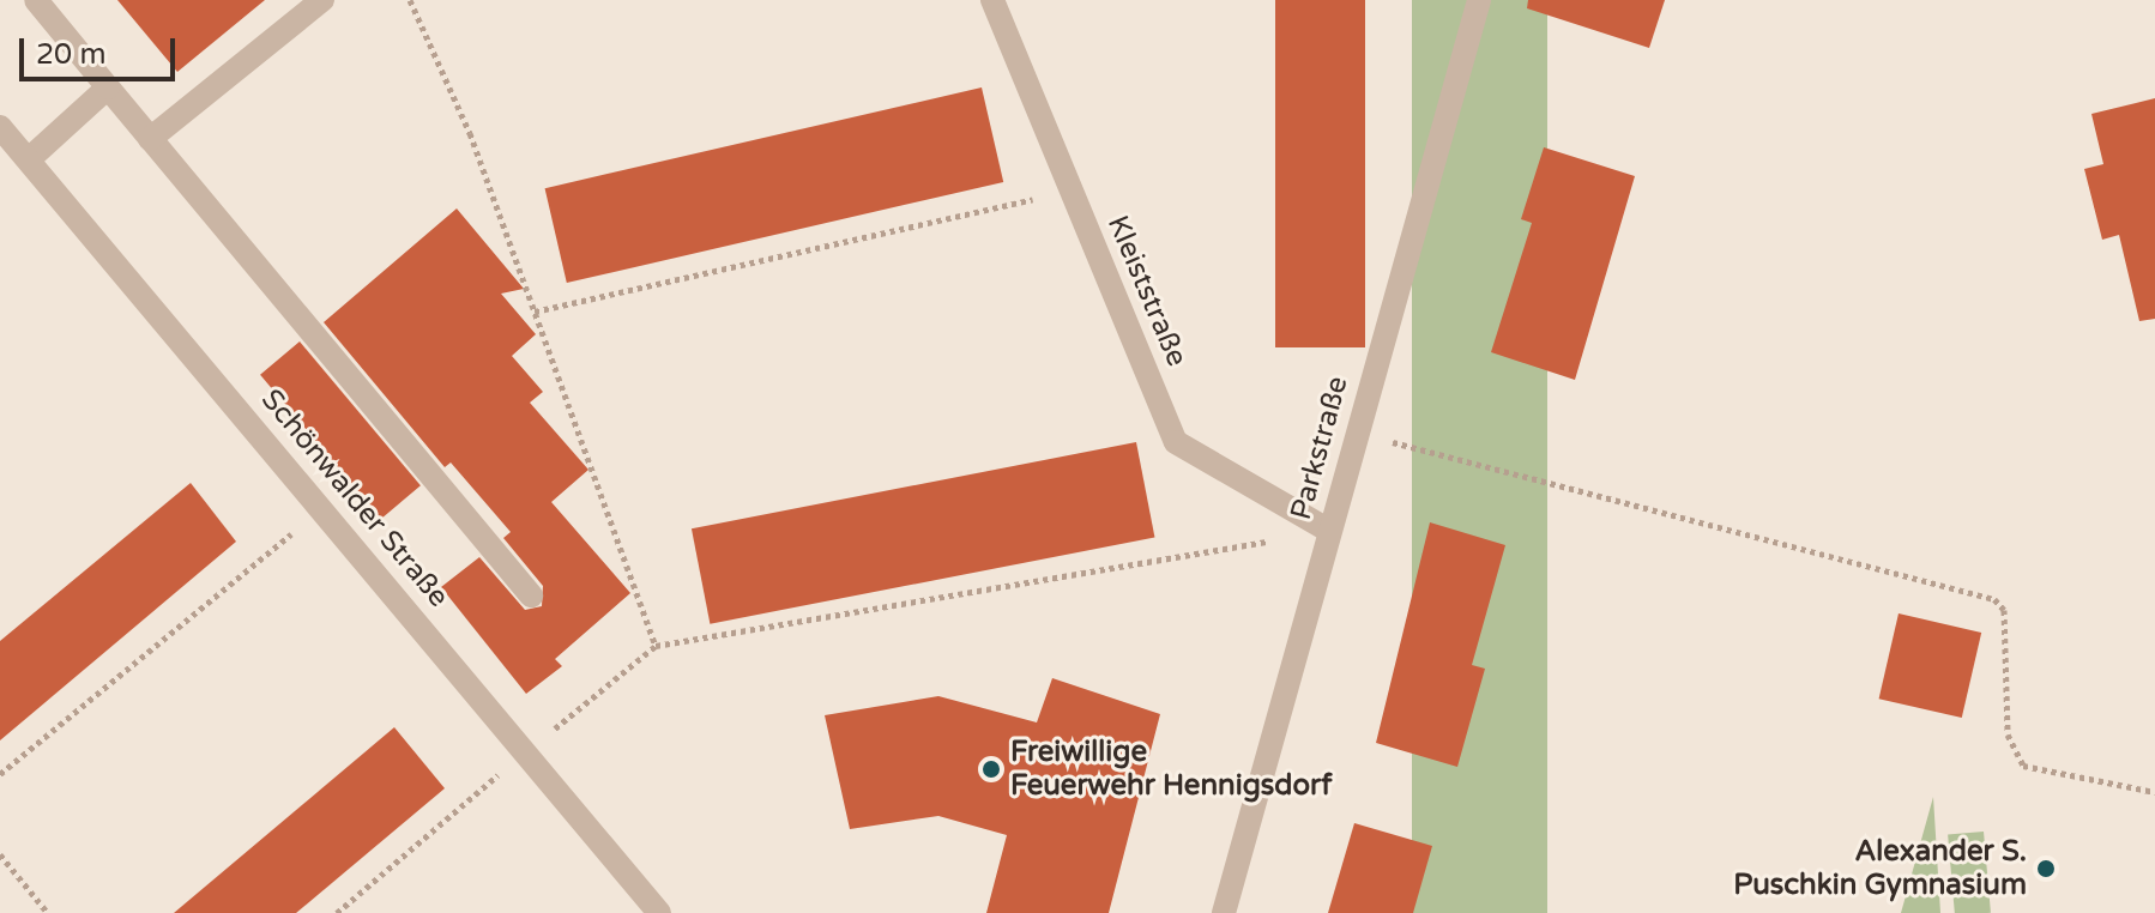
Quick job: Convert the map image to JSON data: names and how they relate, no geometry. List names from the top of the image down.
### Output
{
  "streets": {
    "street": ["Kleiststraße", "Parkstraße", "Schönwalder Straße"]
  },
  "crossings": [
    ["Kleiststraße", "Parkstraße"]
  ],
  "places": ["Freiwillige Feuerwehr Hennigsdorf", "Alexander S. Puschkin Gymnasium"],
  "scale_bar": "20 m"
}
